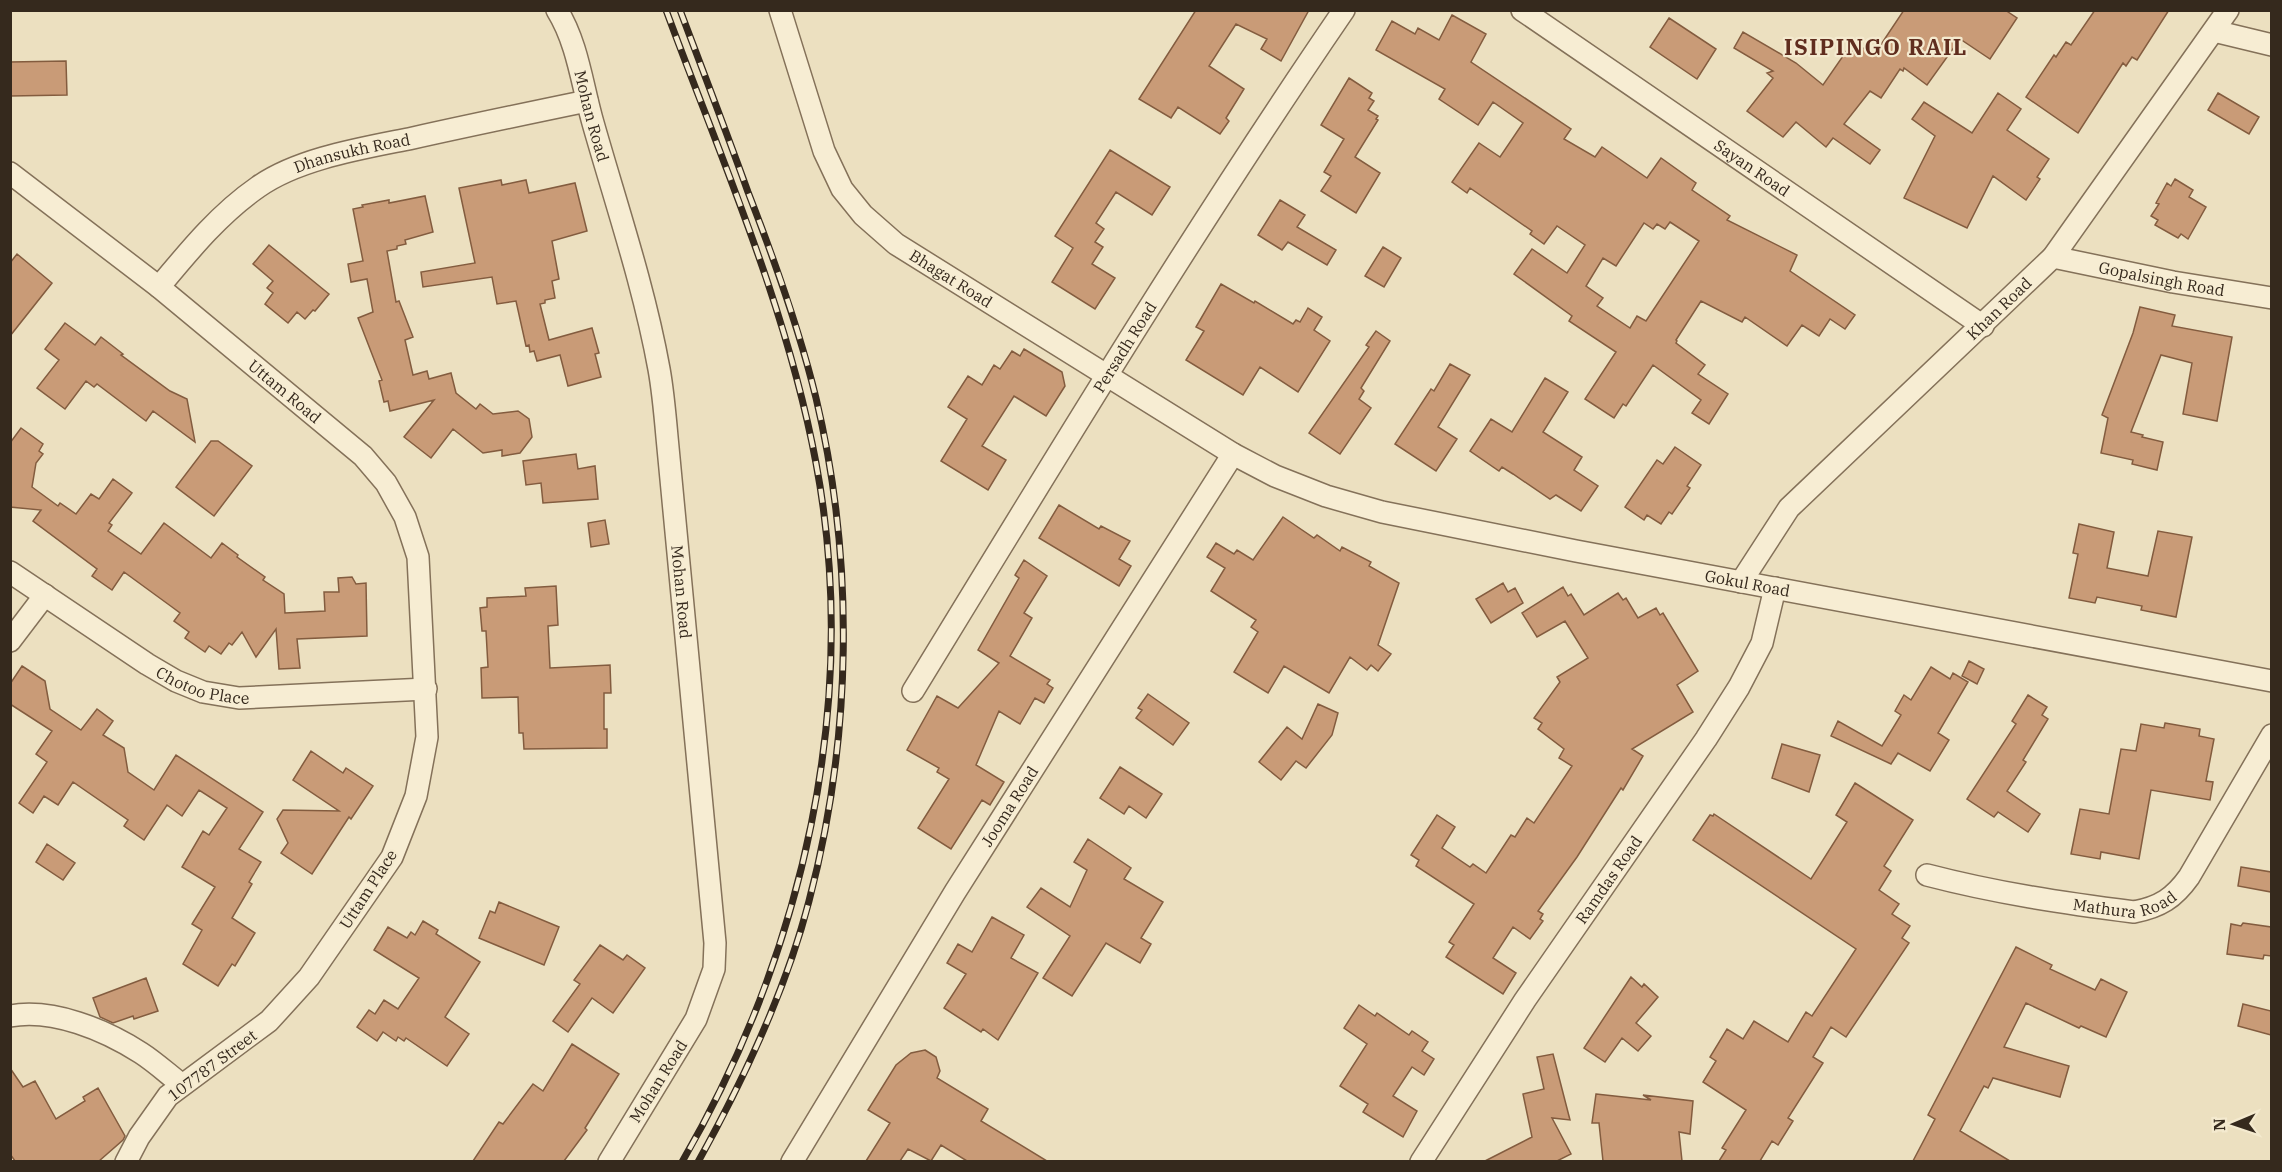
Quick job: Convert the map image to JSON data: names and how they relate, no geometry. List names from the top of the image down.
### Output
{
  "streets": {
    "street": [
      "Mohan Road",
      "Dhansukh Road",
      "Sayan Road",
      "Gopalsingh Road",
      "Bhagat Road",
      "Khan Road",
      "Persadh Road",
      "Uttam Road",
      "Gokul Road",
      "Chotoo Place",
      "Jooma Road",
      "Ramdas Road",
      "Uttam Place",
      "Mathura Road",
      "107787 Street"
    ]
  },
  "crossings": [
    ["Mohan Road", "Dhansukh Road"],
    ["Dhansukh Road", "Uttam Road"],
    ["Sayan Road", "Khan Road"],
    ["Gopalsingh Road", "Khan Road"],
    ["Bhagat Road", "Persadh Road"],
    ["Bhagat Road", "Gokul Road"],
    ["Bhagat Road", "Jooma Road"],
    ["Khan Road", "Gokul Road"],
    ["Uttam Road", "Chotoo Place"],
    ["Uttam Road", "Uttam Place"],
    ["Gokul Road", "Jooma Road"],
    ["Gokul Road", "Ramdas Road"],
    ["Chotoo Place", "Uttam Place"],
    ["Uttam Place", "107787 Street"]
  ],
  "districts": ["ISIPINGO RAIL"],
  "north": "left"
}
